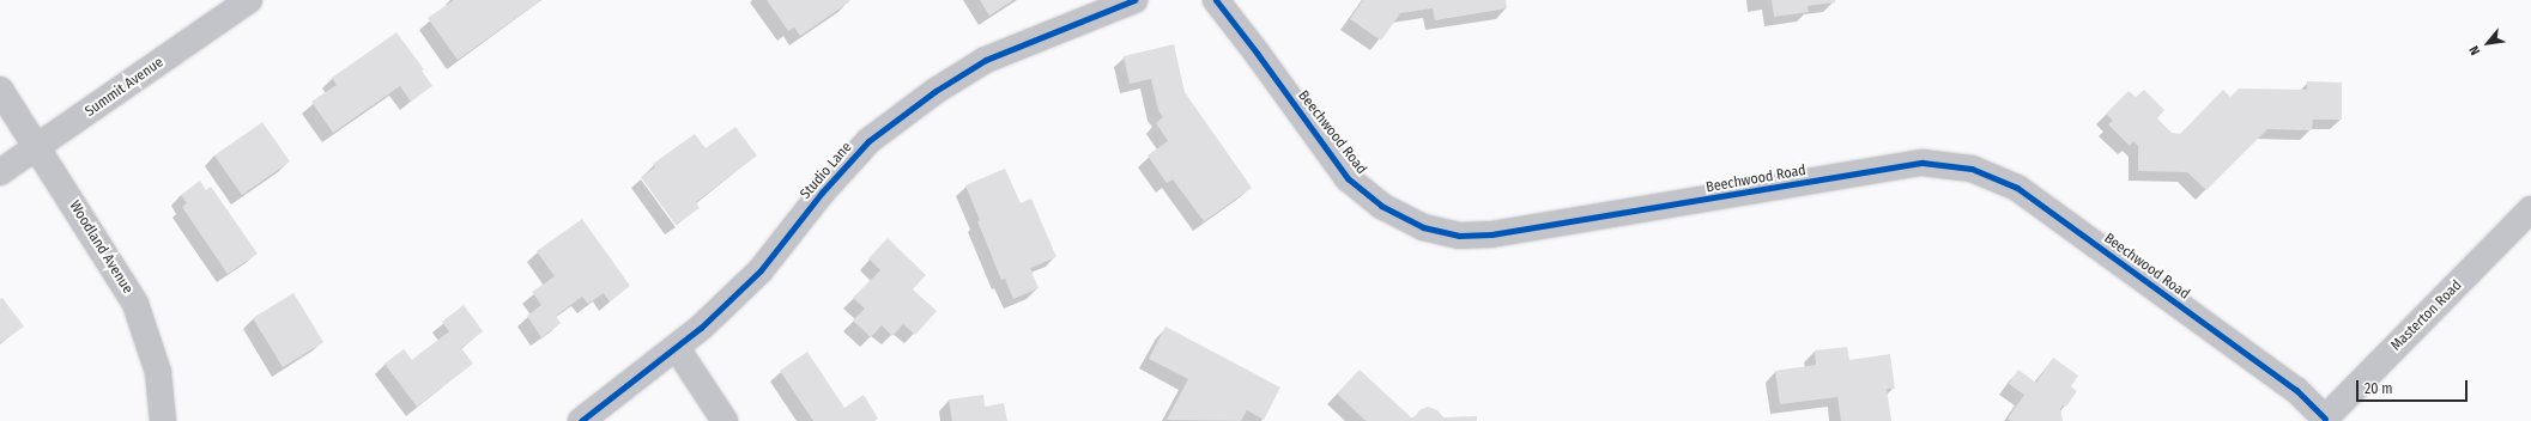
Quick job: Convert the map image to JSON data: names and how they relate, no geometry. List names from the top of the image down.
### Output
{
  "streets": {
    "street": [
      "Summit Avenue",
      "Beechwood Road",
      "Studio Lane",
      "Woodland Avenue",
      "Masterton Road"
    ]
  },
  "crossings": [
    ["Summit Avenue", "Woodland Avenue"],
    ["Beechwood Road", "Masterton Road"]
  ],
  "scale_bar": "20 m",
  "north": "bottom left"
}
